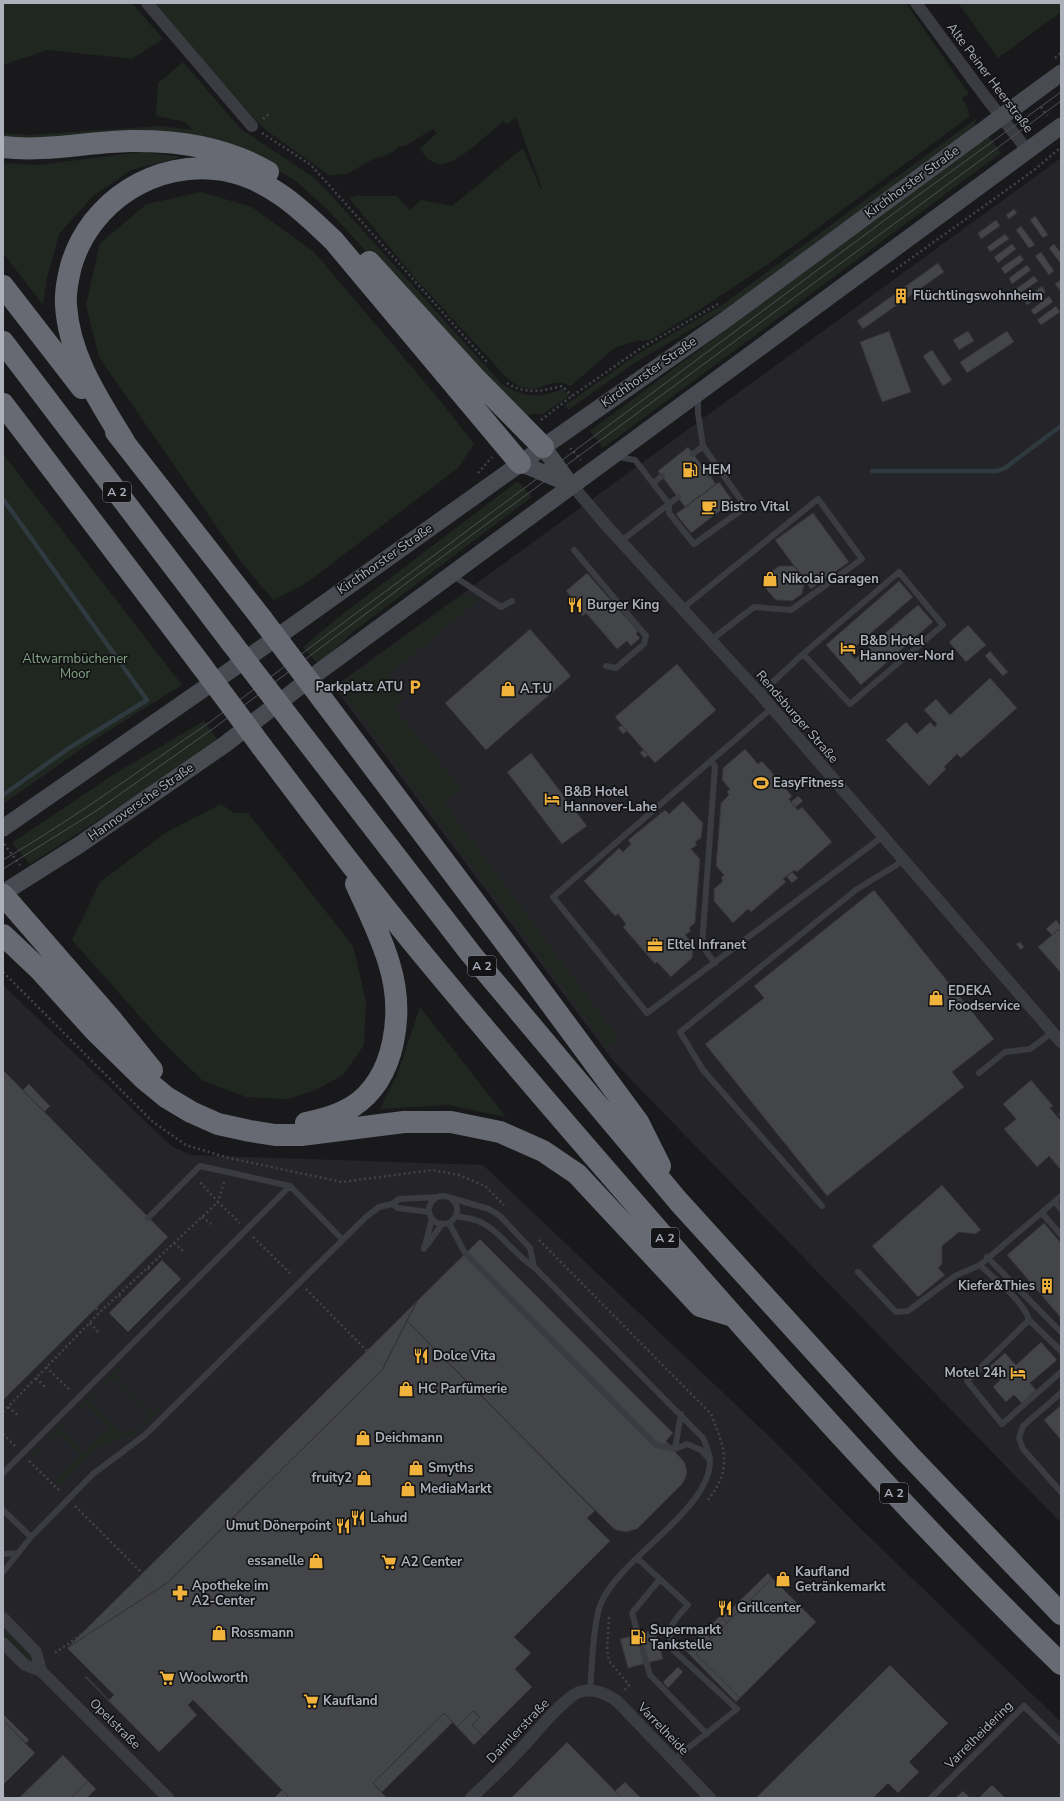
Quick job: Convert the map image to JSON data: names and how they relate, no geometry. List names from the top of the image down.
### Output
{
  "streets": {
    "highway": ["A 2"],
    "main road": ["Kirchhorster Straße", "Hannoversche Straße"],
    "street": [
      "Alte Peiner Heerstraße",
      "Rendsburger Straße",
      "Opelstraße",
      "Varrelheide",
      "Daimlerstraße"
    ],
    "lane": ["Varrelheidering"]
  },
  "crossings": [
    ["Alte Peiner Heerstraße", "Kirchhorster Straße"],
    ["Varrelheide", "Daimlerstraße"]
  ],
  "parks": ["Altwarmbüchener Moor"],
  "places": {
    "building": ["Flüchtlingswohnheim", "Kiefer&Thies"],
    "fuel station": ["HEM", "Supermarkt Tankstelle"],
    "cafe": ["Bistro Vital"],
    "shop": [
      "Nikolai Garagen",
      "A.T.U",
      "EDEKA Foodservice",
      "HC Parfümerie",
      "Deichmann",
      "Smyths",
      "fruity2",
      "MediaMarkt",
      "essanelle",
      "Kaufland Getränkemarkt",
      "Rossmann"
    ],
    "restaurant": [
      "Burger King",
      "Dolce Vita",
      "Lahud",
      "Umut Dönerpoint",
      "Grillcenter"
    ],
    "hotel": ["B&B Hotel Hannover-Nord", "B&B Hotel Hannover-Lahe", "Motel 24h"],
    "parking": ["Parkplatz ATU"],
    "sports": ["EasyFitness"],
    "office": ["Eltel Infranet"],
    "supermarket": ["A2 Center", "Woolworth", "Kaufland"],
    "pharmacy": ["Apotheke im A2-Center"]
  }
}
